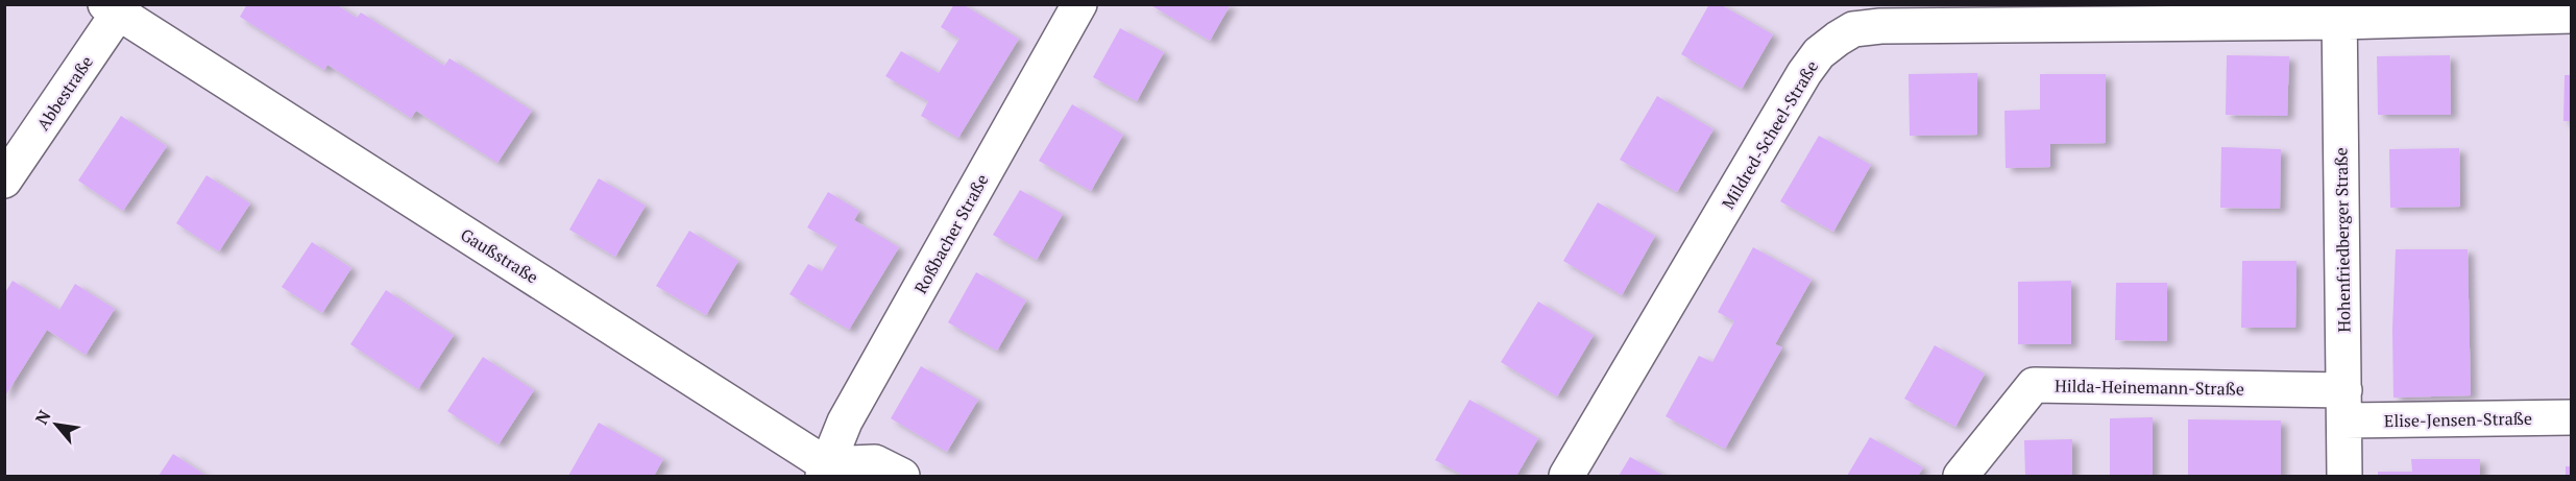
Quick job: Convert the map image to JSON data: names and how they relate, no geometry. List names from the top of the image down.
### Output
{
  "streets": {
    "street": [
      "Abbestraße",
      "Mildred-Scheel-Straße",
      "Roßbacher Straße",
      "Hohenfriedberger Straße",
      "Gaußstraße",
      "Hilda-Heinemann-Straße",
      "Elise-Jensen-Straße"
    ]
  },
  "crossings": [
    ["Abbestraße", "Gaußstraße"],
    ["Mildred-Scheel-Straße", "Hohenfriedberger Straße"],
    ["Roßbacher Straße", "Gaußstraße"],
    ["Hohenfriedberger Straße", "Hilda-Heinemann-Straße"],
    ["Hohenfriedberger Straße", "Elise-Jensen-Straße"],
    ["Hilda-Heinemann-Straße", "Elise-Jensen-Straße"]
  ],
  "north": "top left"
}
